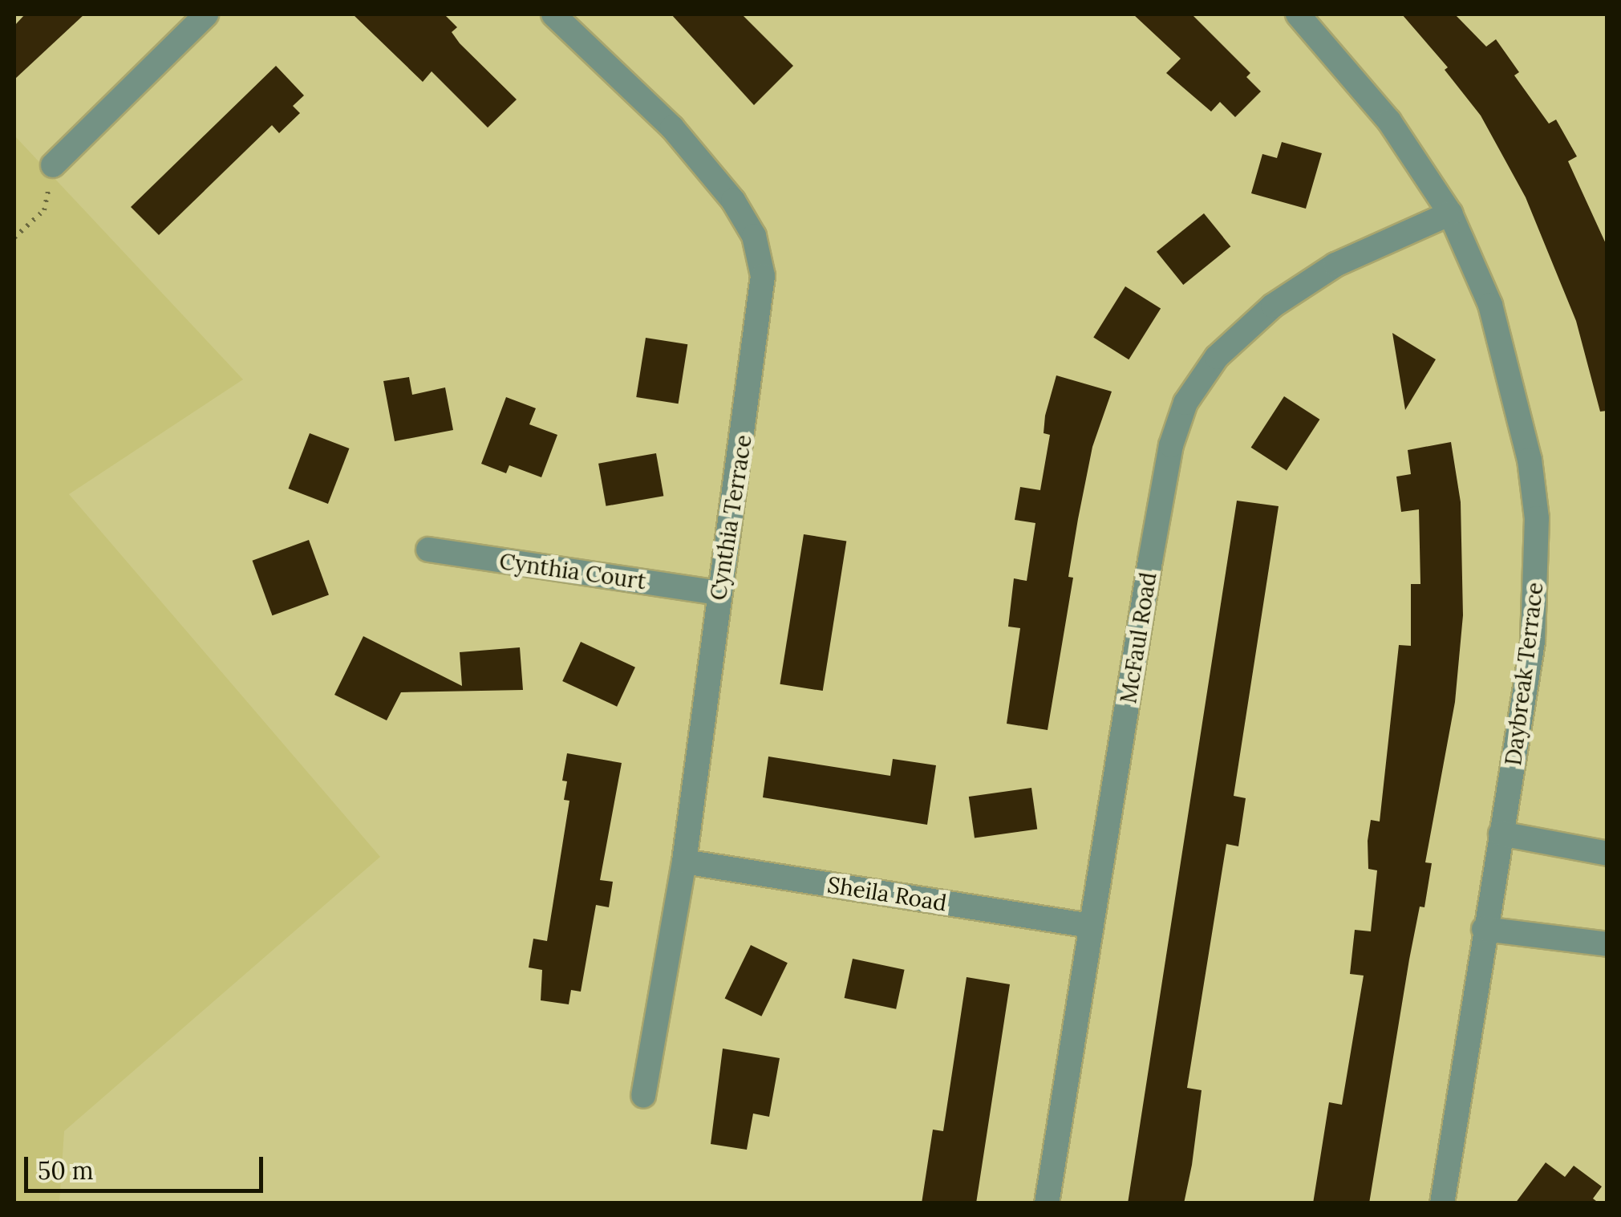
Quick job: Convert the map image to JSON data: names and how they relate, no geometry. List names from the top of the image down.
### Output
{
  "streets": {
    "street": [
      "Cynthia Terrace",
      "Cynthia Court",
      "McFaul Road",
      "Daybreak Terrace",
      "Sheila Road"
    ]
  },
  "crossings": [
    ["Cynthia Terrace", "Cynthia Court"],
    ["Cynthia Terrace", "Sheila Road"],
    ["McFaul Road", "Daybreak Terrace"],
    ["McFaul Road", "Sheila Road"]
  ],
  "scale_bar": "50 m"
}
